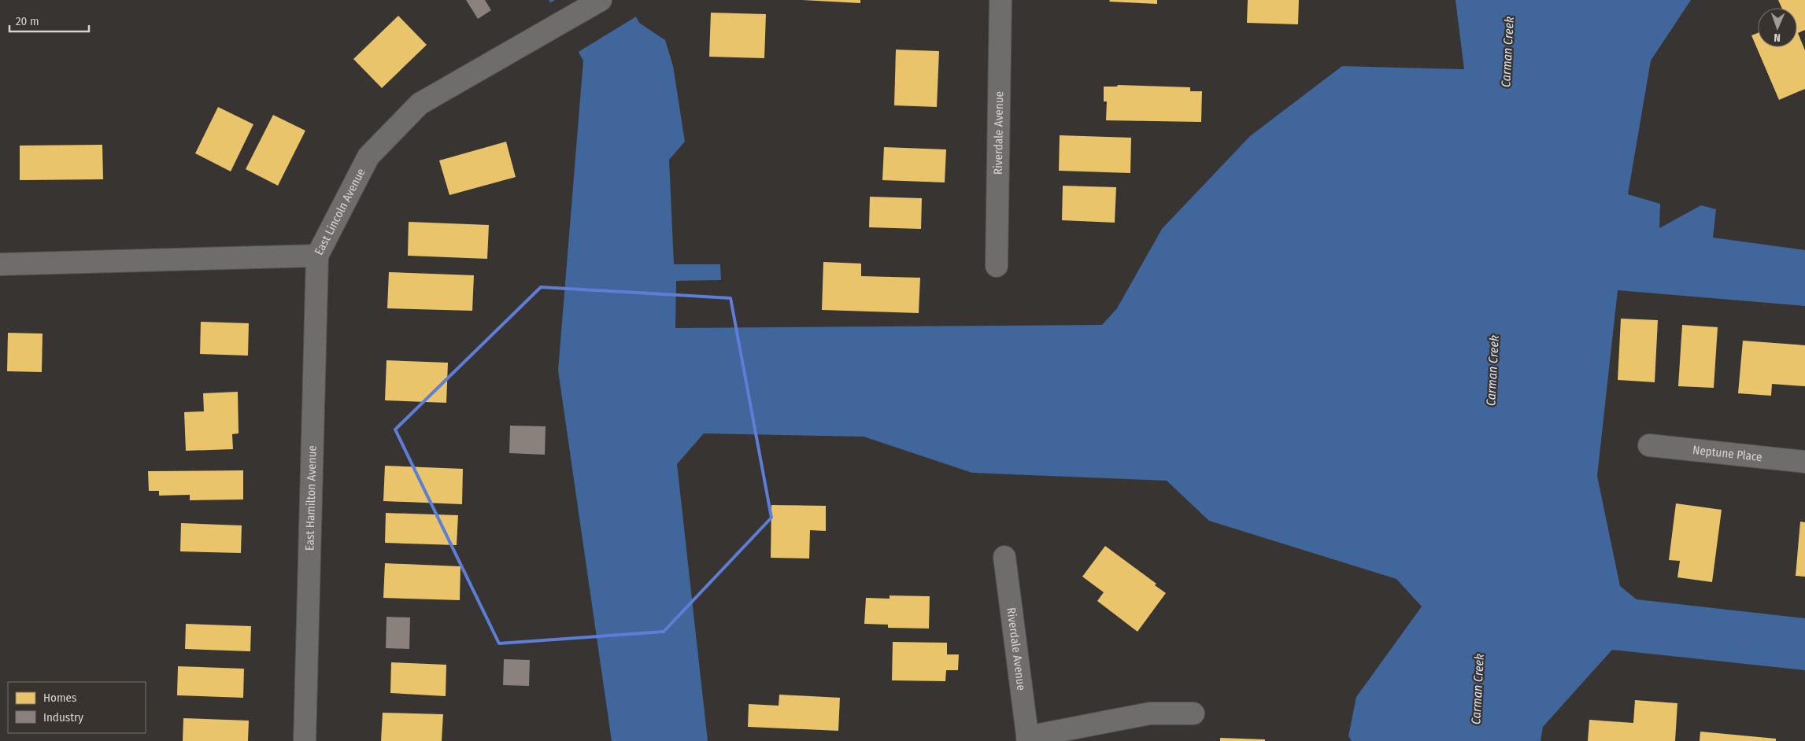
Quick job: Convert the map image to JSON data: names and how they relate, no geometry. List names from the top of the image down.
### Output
{
  "streets": {
    "street": [
      "Riverdale Avenue",
      "East Lincoln Avenue",
      "Neptune Place",
      "East Hamilton Avenue"
    ]
  },
  "crossings": [
    ["East Lincoln Avenue", "East Hamilton Avenue"]
  ],
  "water": ["Carman Creek"],
  "legend": ["Homes", "Industry"],
  "scale_bar": "20 m",
  "north": "bottom"
}
